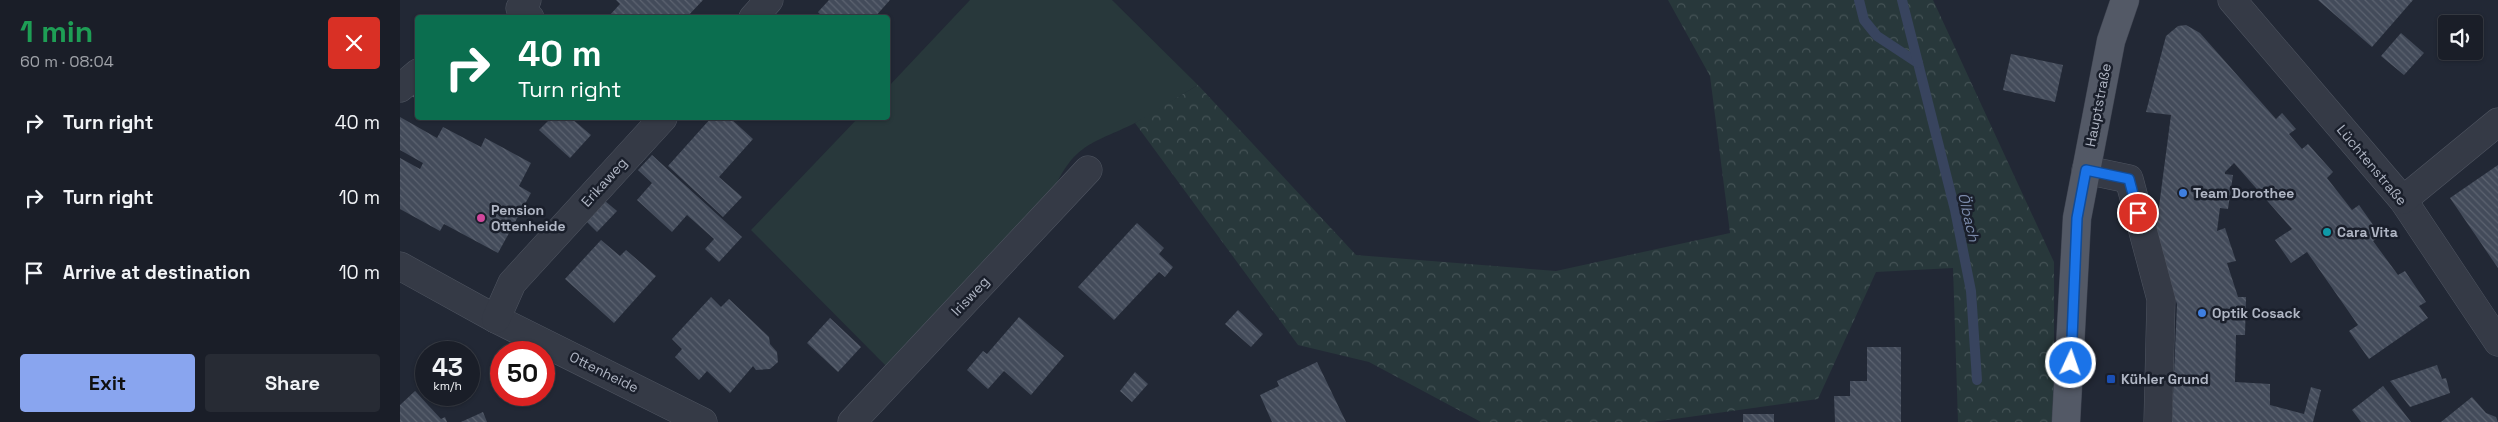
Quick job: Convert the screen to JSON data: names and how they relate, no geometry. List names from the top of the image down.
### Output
{
  "streets": {
    "main road": ["Hauptstraße"],
    "street": [
      "Lüchtenstraße",
      "Erikaweg",
      "Irisweg",
      "Ottenheide"
    ]
  },
  "crossings": [
    ["Erikaweg", "Ottenheide"]
  ],
  "water": ["Ölbach"],
  "places": {
    "other": [
      "Team Dorothee",
      "Pension Ottenheide",
      "Cara Vita",
      "Optik Cosack"
    ],
    "transit": ["Kühler Grund"]
  },
  "page": {
    "heading": ["1 min", "60 m · 08:04"],
    "turn": ["40 m", "Turn right"],
    "list": [
      {
        "name": "Turn right",
        "value": "40 m"
      },
      {
        "name": "Turn right",
        "value": "10 m"
      },
      {
        "name": "Arrive at destination",
        "value": "10 m"
      }
    ],
    "speed": "43 km/h",
    "limit": "50",
    "buttons": ["Exit", "Share"]
  }
}
